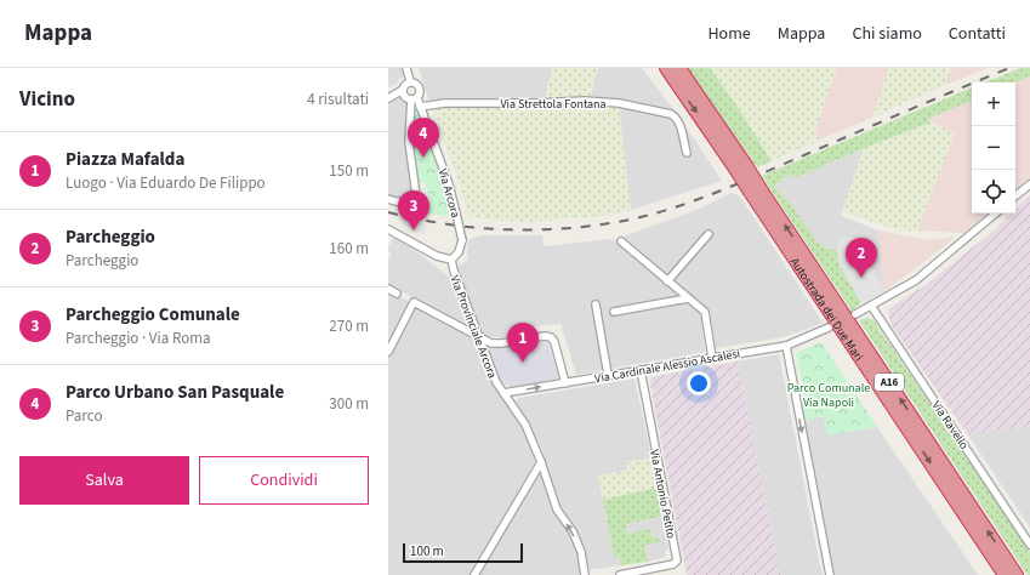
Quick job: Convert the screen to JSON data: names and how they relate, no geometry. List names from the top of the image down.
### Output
{
  "streets": {
    "highway": ["Autostrada dei Due Mari", "A16"],
    "street": [
      "Via Strettola Fontana",
      "Via Arcora",
      "Via Provinciale Arcora",
      "Via Cardinale Alessio Ascalesi",
      "Via Ravello",
      "Via Antonio Petito"
    ]
  },
  "crossings": [
    ["Via Strettola Fontana", "Via Arcora"],
    ["Via Arcora", "Via Provinciale Arcora"],
    ["Via Provinciale Arcora", "Via Cardinale Alessio Ascalesi"],
    ["Via Cardinale Alessio Ascalesi", "Via Antonio Petito"]
  ],
  "one_way": ["Via Provinciale Arcora"],
  "parks": ["Parco Comunale Via Napoli"],
  "scale_bar": "100 m",
  "page": {
    "header": "Mappa",
    "nav": [
      "Home",
      "Mappa",
      "Chi siamo",
      "Contatti"
    ],
    "heading": ["Vicino", "4 risultati"],
    "map_buttons": ["+", "−"],
    "pins": [
      "4",
      "3",
      "2",
      "1"
    ],
    "list": [
      {
        "mark": "1",
        "name": "Piazza Mafalda",
        "note": "Luogo · Via Eduardo De Filippo",
        "value": "150 m"
      },
      {
        "mark": "2",
        "name": "Parcheggio",
        "note": "Parcheggio",
        "value": "160 m"
      },
      {
        "mark": "3",
        "name": "Parcheggio Comunale",
        "note": "Parcheggio · Via Roma",
        "value": "270 m"
      },
      {
        "mark": "4",
        "name": "Parco Urbano San Pasquale",
        "note": "Parco",
        "value": "300 m"
      }
    ],
    "buttons": ["Salva", "Condividi"],
    "scale": "100 m"
  }
}
